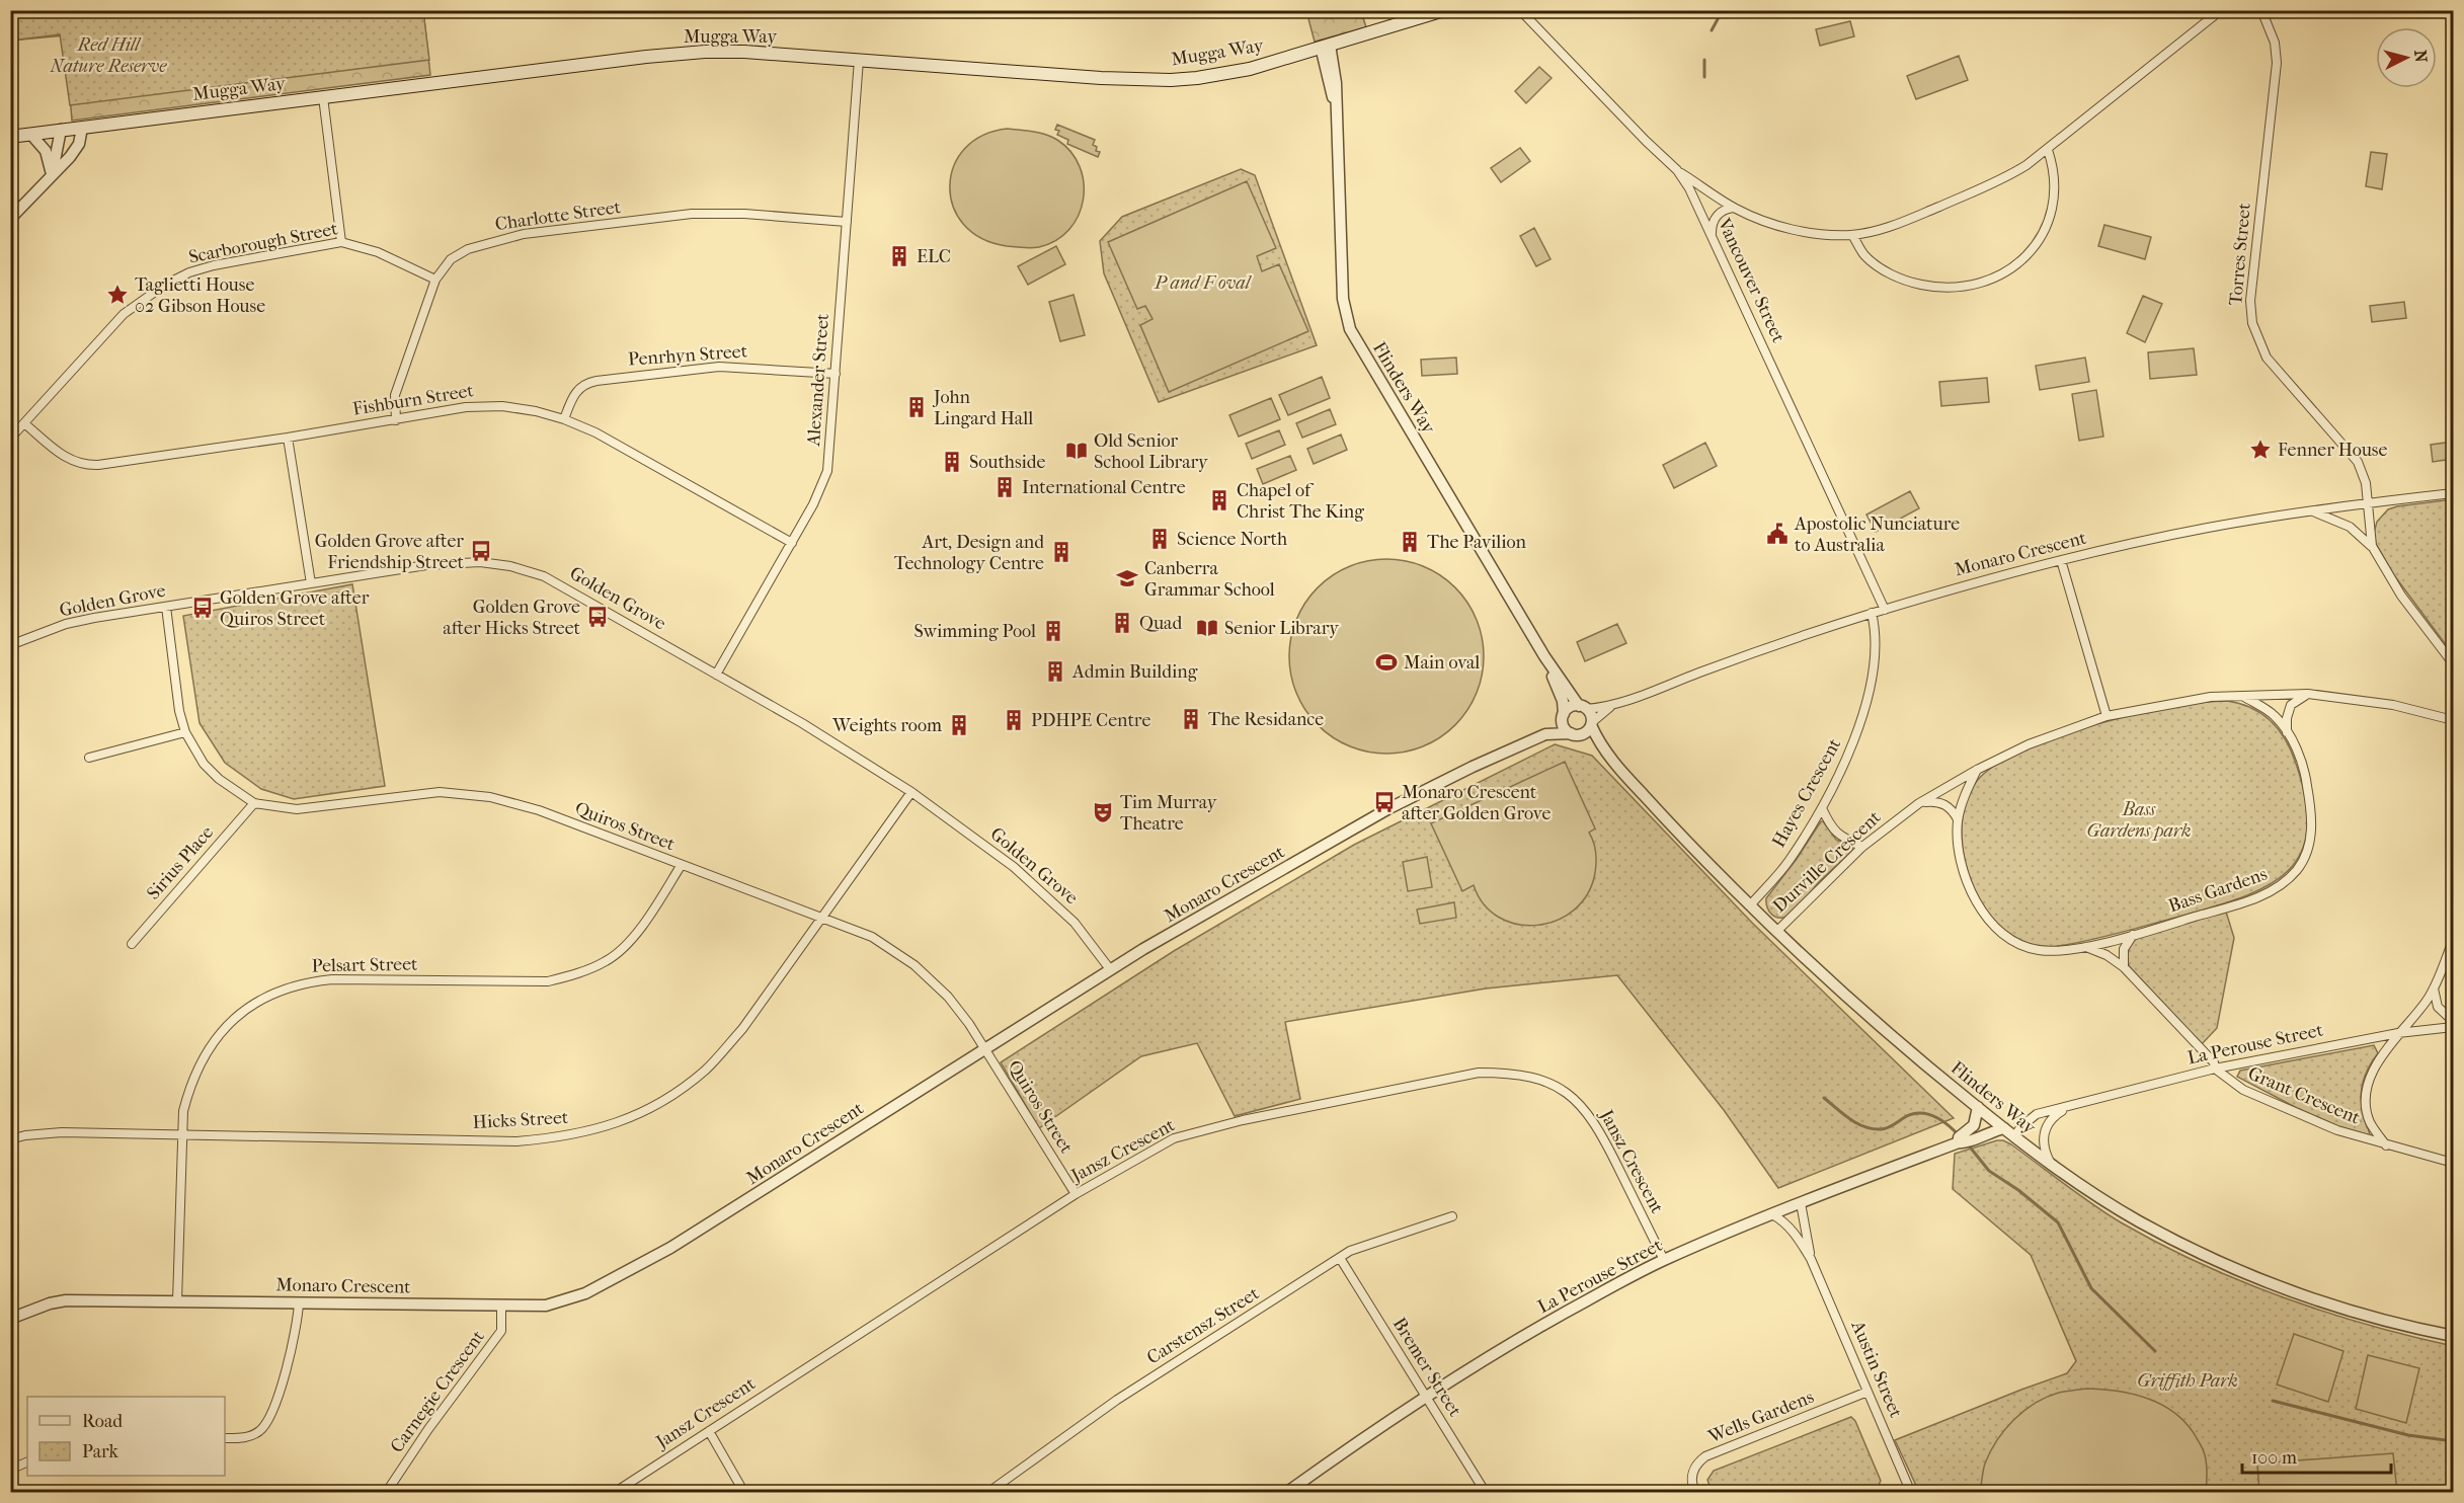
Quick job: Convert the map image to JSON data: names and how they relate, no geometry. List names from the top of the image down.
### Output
{
  "streets": {
    "main road": ["Mugga Way"],
    "street": [
      "Charlotte Street",
      "Scarborough Street",
      "Torres Street",
      "Vancouver Street",
      "Penrhyn Street",
      "Alexander Street",
      "Flinders Way",
      "Fishburn Street",
      "Monaro Crescent",
      "Golden Grove",
      "Hayes Crescent",
      "Quiros Street",
      "Durville Crescent",
      "Sirius Place",
      "Bass Gardens",
      "Pelsart Street",
      "La Perouse Street",
      "Grant Crescent",
      "Hicks Street",
      "Jansz Crescent",
      "Carstensz Street",
      "Bremer Street",
      "Austin Street",
      "Carnegie Crescent",
      "Wells Gardens"
    ]
  },
  "crossings": [
    ["Mugga Way", "Alexander Street"],
    ["Mugga Way", "Flinders Way"],
    ["Charlotte Street", "Scarborough Street"],
    ["Charlotte Street", "Alexander Street"],
    ["Charlotte Street", "Fishburn Street"],
    ["Scarborough Street", "Fishburn Street"],
    ["Torres Street", "Monaro Crescent"],
    ["Vancouver Street", "Monaro Crescent"],
    ["Penrhyn Street", "Alexander Street"],
    ["Penrhyn Street", "Fishburn Street"],
    ["Alexander Street", "Fishburn Street"],
    ["Alexander Street", "Golden Grove"],
    ["Flinders Way", "Monaro Crescent"],
    ["Flinders Way", "Hayes Crescent"],
    ["Flinders Way", "Durville Crescent"],
    ["Flinders Way", "La Perouse Street"],
    ["Monaro Crescent", "Golden Grove"],
    ["Monaro Crescent", "Hayes Crescent"],
    ["Monaro Crescent", "Quiros Street"],
    ["Monaro Crescent", "Pelsart Street"],
    ["Monaro Crescent", "Carnegie Crescent"],
    ["Golden Grove", "Quiros Street"],
    ["Golden Grove", "Hicks Street"],
    ["Quiros Street", "Sirius Place"],
    ["Quiros Street", "Pelsart Street"],
    ["Quiros Street", "Hicks Street"],
    ["Quiros Street", "Jansz Crescent"],
    ["Durville Crescent", "Bass Gardens"],
    ["Pelsart Street", "Hicks Street"],
    ["La Perouse Street", "Grant Crescent"],
    ["La Perouse Street", "Jansz Crescent"],
    ["La Perouse Street", "Bremer Street"],
    ["La Perouse Street", "Austin Street"],
    ["Carstensz Street", "Bremer Street"],
    ["Austin Street", "Wells Gardens"]
  ],
  "parks": [
    "Red Hill Nature Reserve",
    "P and F oval",
    "Bass Gardens park",
    "Griffith Park"
  ],
  "places": {
    "building": [
      "ELC",
      "John Lingard Hall",
      "Southside",
      "International Centre",
      "Chapel of Christ The King",
      "Science North",
      "The Pavilion",
      "Art, Design and Technology Centre",
      "Quad",
      "Swimming Pool",
      "Admin Building",
      "The Residance",
      "PDHPE Centre",
      "Weights room"
    ],
    "place": ["Taglietti House 02 Gibson House", "Fenner House"],
    "library": ["Old Senior School Library", "Senior Library"],
    "public building": ["Apostolic Nunciature to Australia"],
    "bus stop": [
      "Golden Grove after Friendship Street",
      "Golden Grove after Quiros Street",
      "Golden Grove after Hicks Street",
      "Monaro Crescent after Golden Grove"
    ],
    "school or university": ["Canberra Grammar School"],
    "sports": ["Main oval"],
    "theatre": ["Tim Murray Theatre"]
  },
  "legend": ["Road", "Park"],
  "scale_bar": "100 m",
  "north": "right"
}
